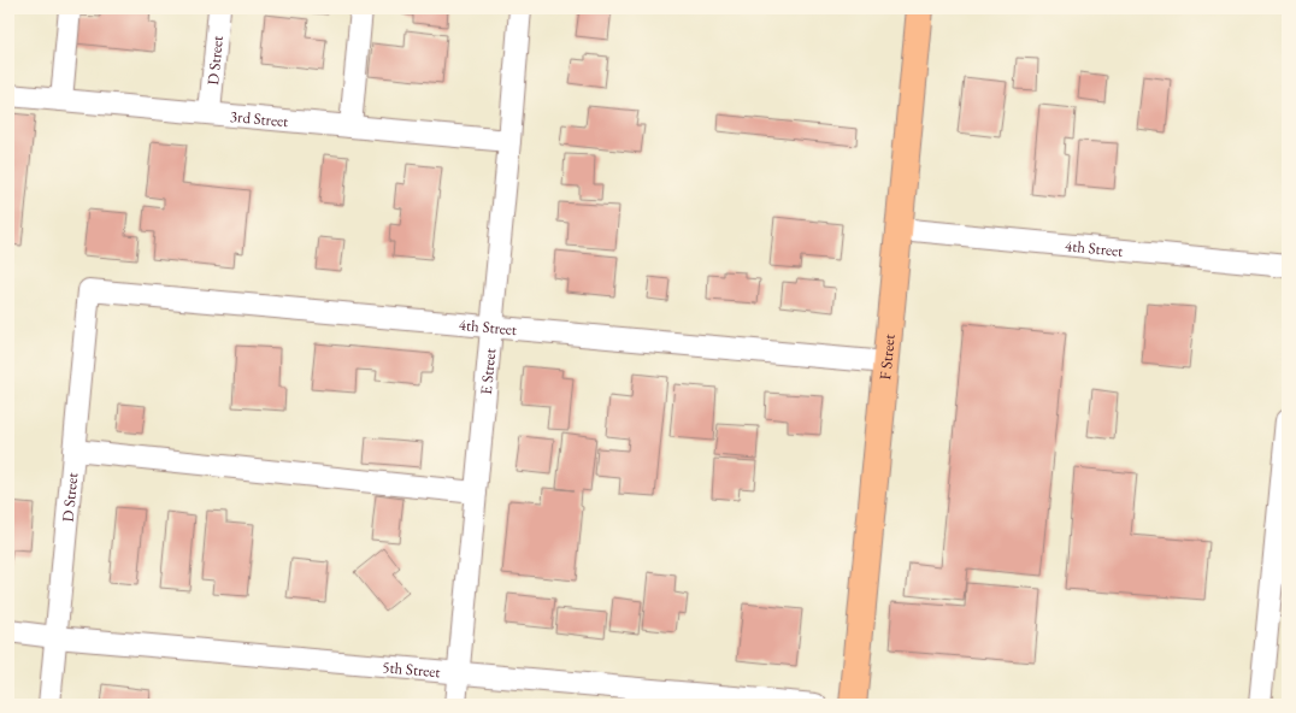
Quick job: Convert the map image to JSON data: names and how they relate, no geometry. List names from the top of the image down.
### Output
{
  "streets": {
    "main road": ["F Street"],
    "street": [
      "D Street",
      "3rd Street",
      "4th Street",
      "E Street",
      "5th Street"
    ]
  },
  "crossings": [
    ["D Street", "3rd Street"],
    ["D Street", "4th Street"],
    ["D Street", "5th Street"],
    ["3rd Street", "E Street"],
    ["4th Street", "F Street"],
    ["4th Street", "E Street"],
    ["E Street", "5th Street"]
  ]
}
